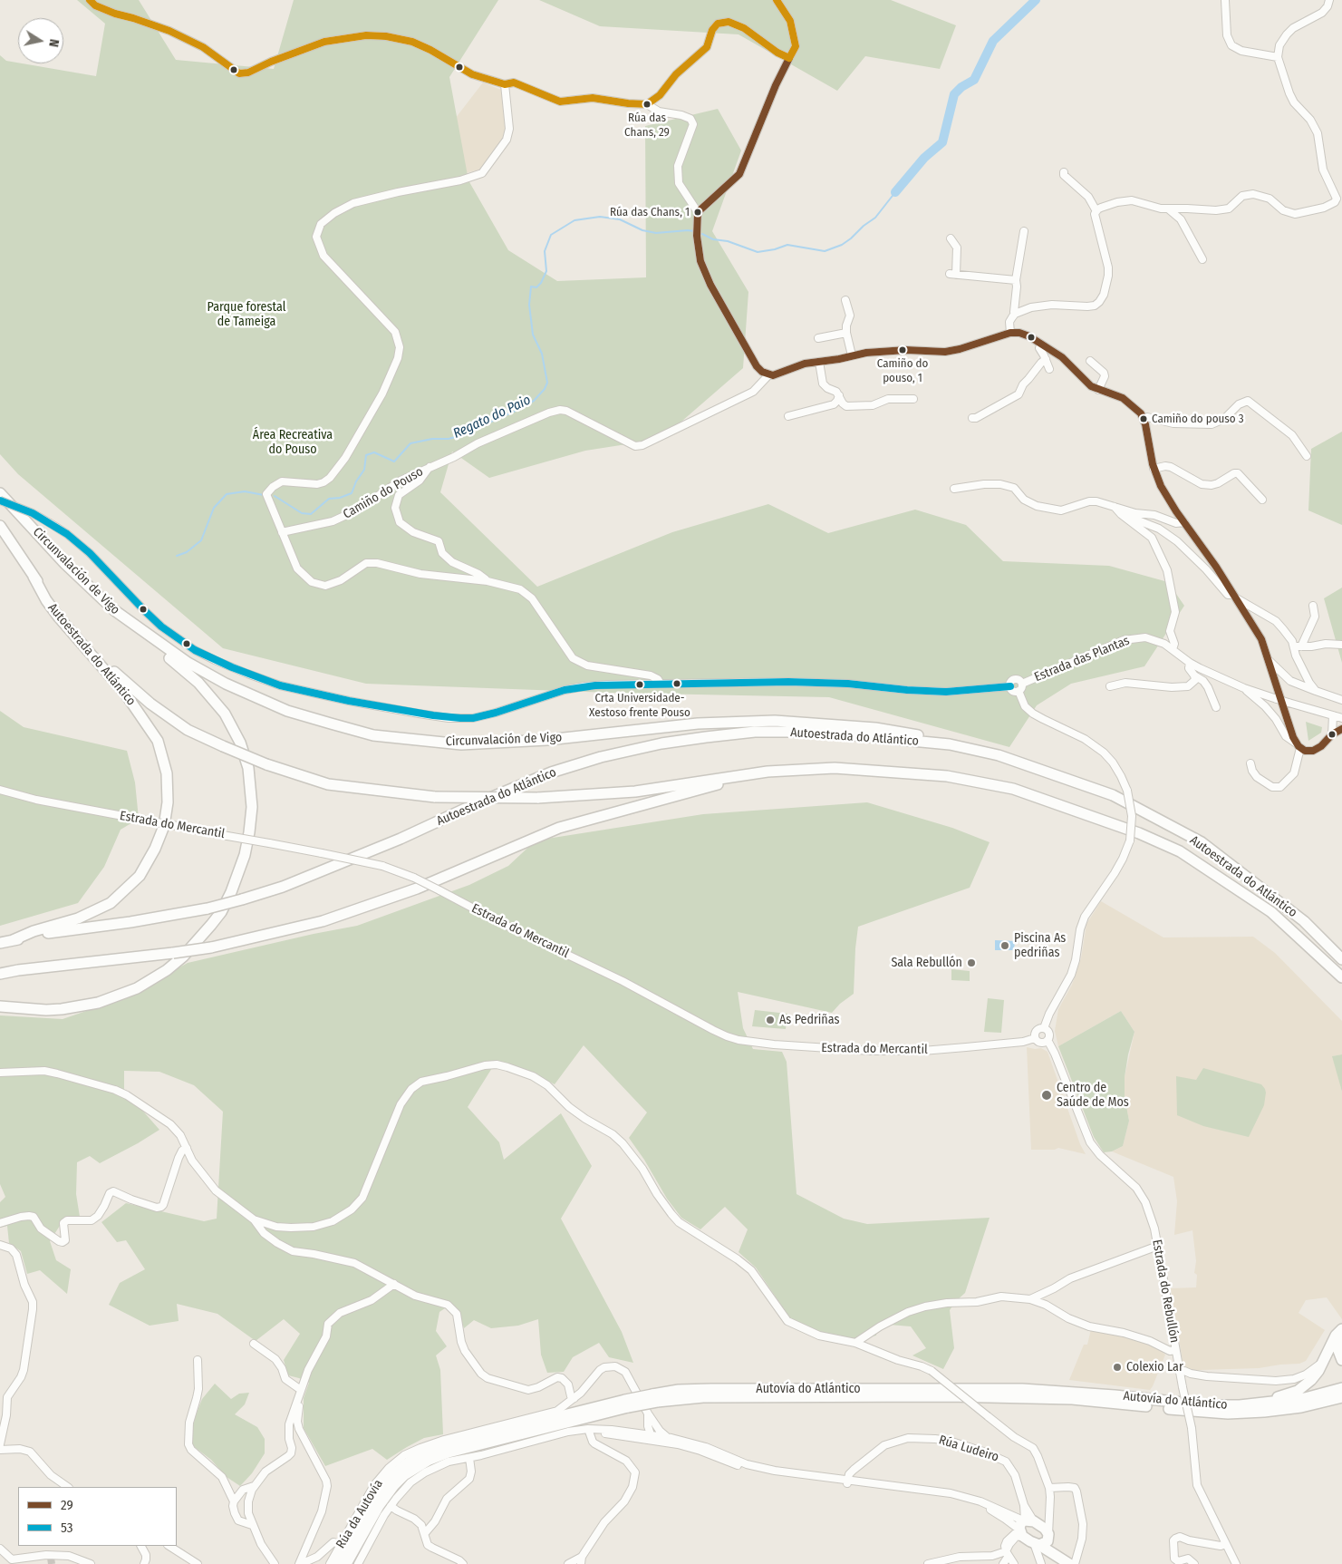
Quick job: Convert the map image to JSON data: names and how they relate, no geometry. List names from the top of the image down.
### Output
{
  "streets": {
    "highway": ["Circunvalación de Vigo", "Autoestrada do Atlántico", "Autovía do Atlántico"],
    "street": [
      "Camiño do Pouso",
      "Estrada das Plantas",
      "Estrada do Mercantil",
      "Estrada do Rebullón",
      "Rúa Ludeiro",
      "Rúa da Autovía"
    ]
  },
  "crossings": [
    ["Circunvalación de Vigo", "Autoestrada do Atlántico"],
    ["Estrada do Mercantil", "Estrada do Rebullón"]
  ],
  "water": ["Regato do Paio"],
  "parks": ["Parque forestal de Tameiga", "Área Recreativa do Pouso"],
  "places": [
    "Rúa das Chans, 29",
    "Rúa das Chans, 1",
    "Camiño do pouso, 1",
    "Camiño do pouso 3",
    "Crta Universidade- Xestoso frente Pouso",
    "Piscina As pedriñas",
    "Sala Rebullón",
    "As Pedriñas",
    "Centro de Saúde de Mos",
    "Colexio Lar"
  ],
  "lines": ["transit line 29", "transit line 53"],
  "legend": ["29", "53"],
  "north": "right"
}
